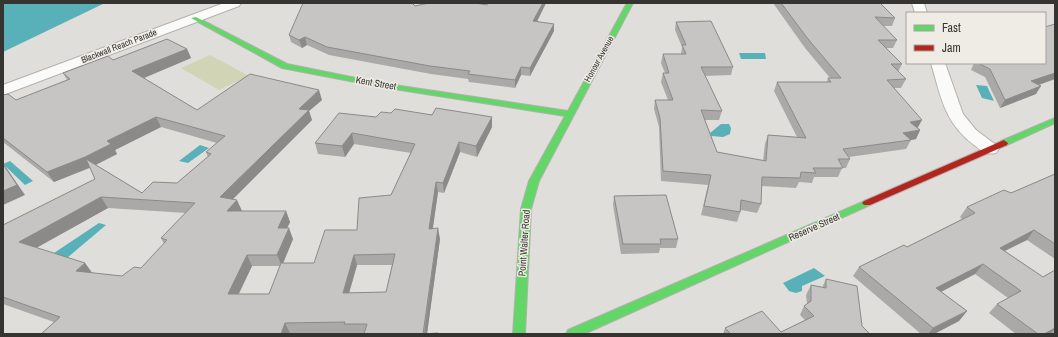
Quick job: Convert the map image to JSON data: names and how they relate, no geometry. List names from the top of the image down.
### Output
{
  "streets": {
    "street": [
      "Blackwall Reach Parade",
      "Honour Avenue",
      "Kent Street",
      "Reserve Street",
      "Point Walter Road"
    ]
  },
  "crossings": [
    ["Blackwall Reach Parade", "Kent Street"],
    ["Honour Avenue", "Kent Street"],
    ["Honour Avenue", "Point Walter Road"],
    ["Kent Street", "Point Walter Road"]
  ],
  "legend": ["Fast", "Jam"]
}
